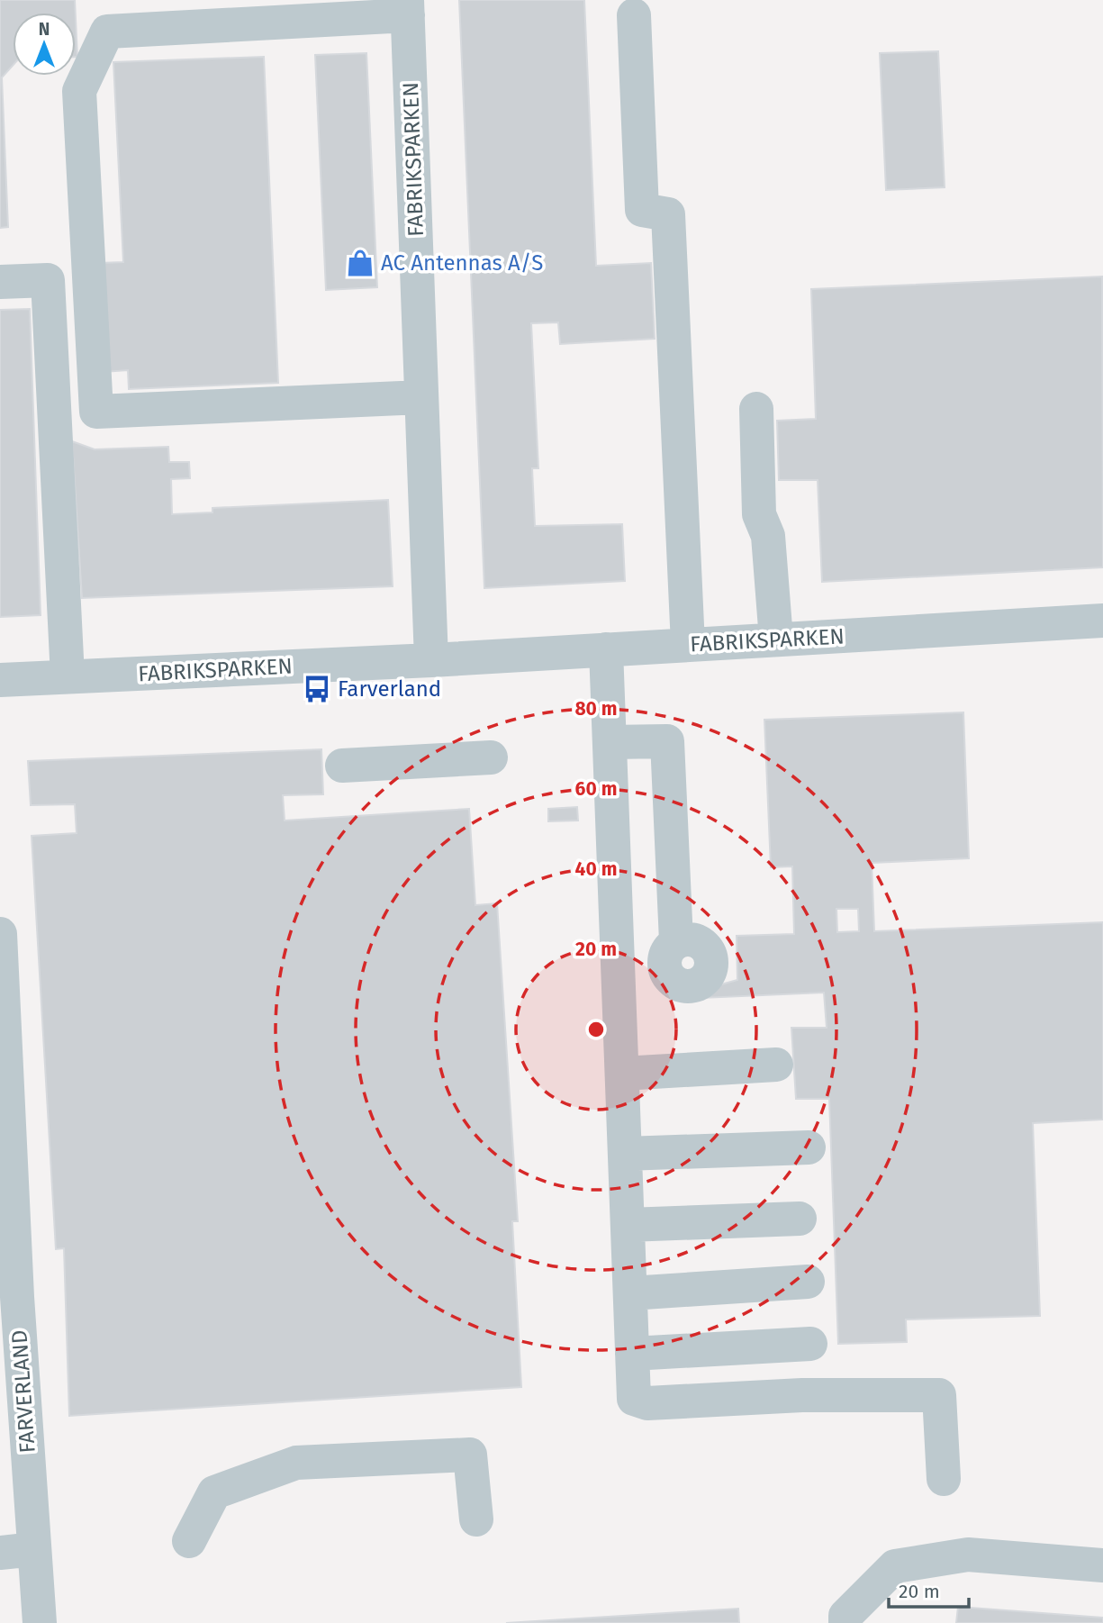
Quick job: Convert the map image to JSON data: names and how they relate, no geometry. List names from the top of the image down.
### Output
{
  "streets": {
    "street": ["FABRIKSPARKEN", "FARVERLAND"]
  },
  "places": {
    "shop": ["AC Antennas A/S"],
    "bus stop": ["Farverland"]
  },
  "scale_bar": "20 m",
  "north": "top",
  "rings": [
    "80 m",
    "60 m",
    "40 m",
    "20 m"
  ]
}
